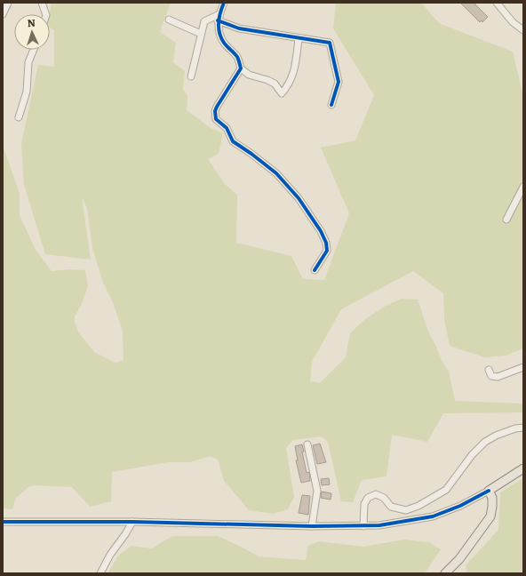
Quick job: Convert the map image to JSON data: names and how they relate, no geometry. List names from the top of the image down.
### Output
{
  "north": "top"
}
